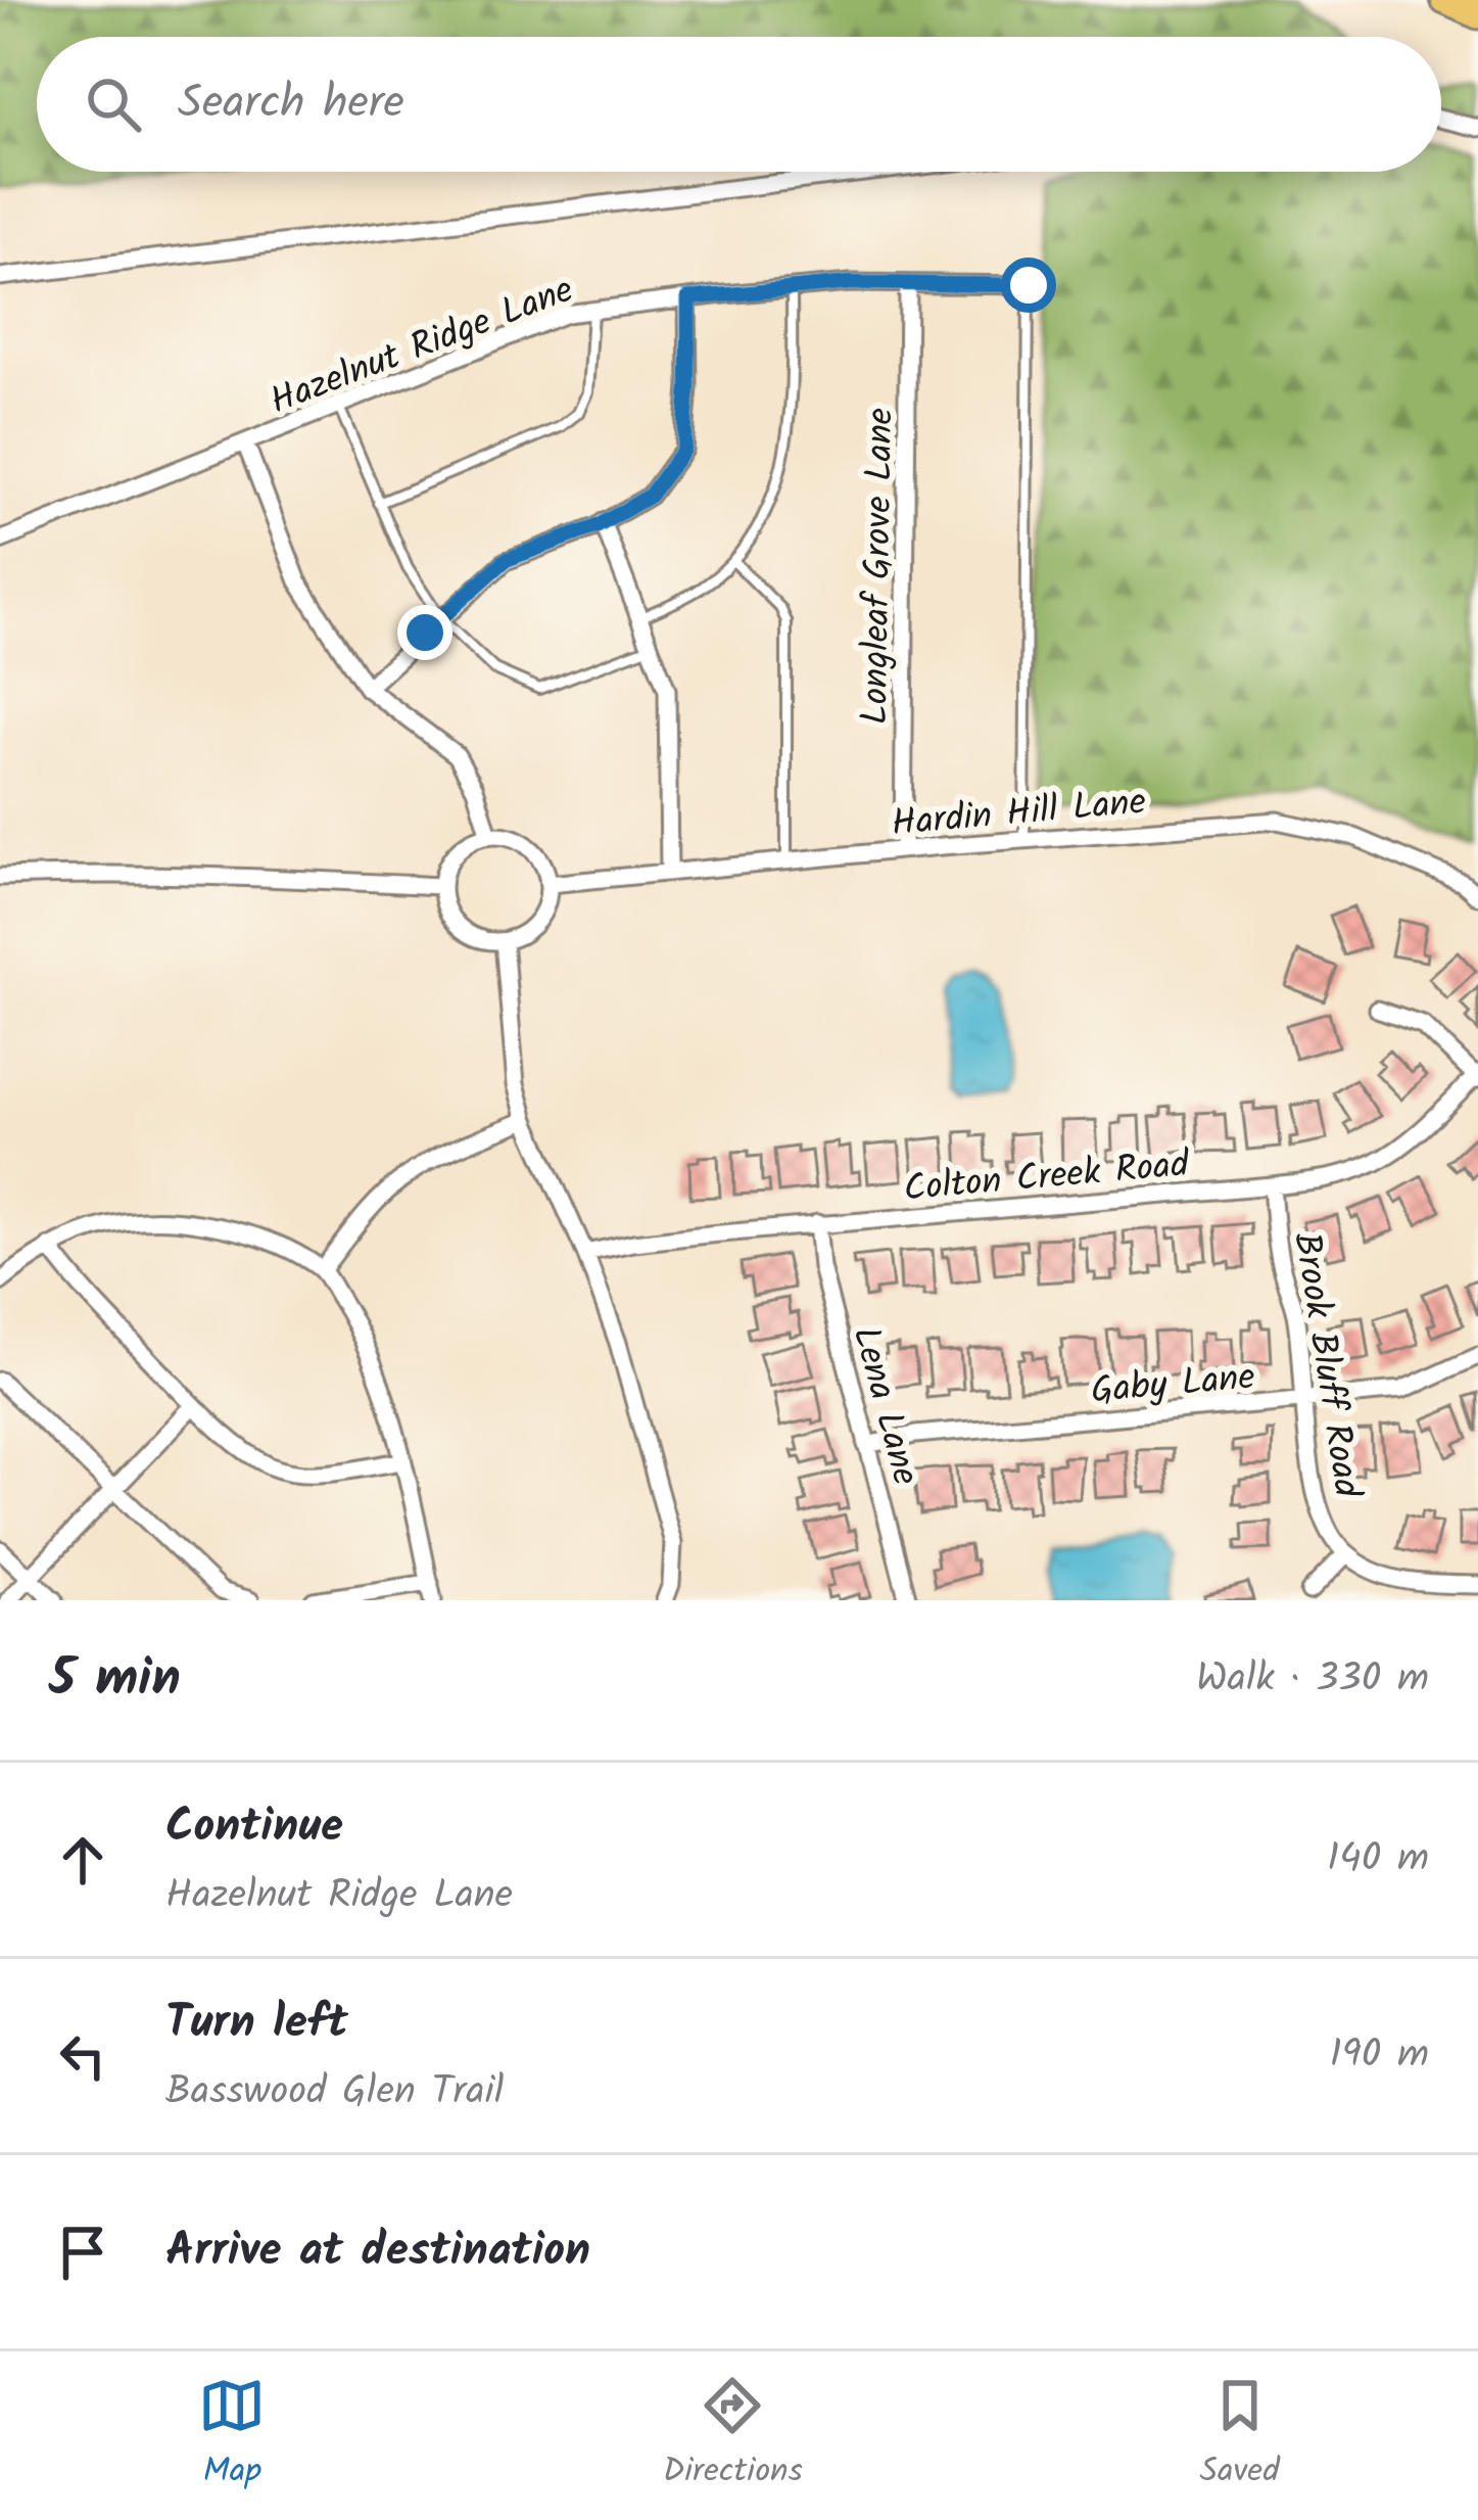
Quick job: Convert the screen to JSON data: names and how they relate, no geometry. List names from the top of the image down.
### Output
{
  "streets": {
    "street": [
      "Hazelnut Ridge Lane",
      "Longleaf Grove Lane",
      "Hardin Hill Lane",
      "Colton Creek Road",
      "Brook Bluff Road",
      "Gaby Lane",
      "Lena Lane"
    ]
  },
  "crossings": [
    ["Hazelnut Ridge Lane", "Longleaf Grove Lane"],
    ["Longleaf Grove Lane", "Hardin Hill Lane"],
    ["Colton Creek Road", "Brook Bluff Road"],
    ["Colton Creek Road", "Lena Lane"],
    ["Brook Bluff Road", "Gaby Lane"],
    ["Gaby Lane", "Lena Lane"]
  ],
  "page": {
    "search": "Search here",
    "heading": ["5 min", "Walk · 330 m"],
    "list": [
      ["Continue", "Hazelnut Ridge Lane", "140 m"],
      ["Turn left", "Basswood Glen Trail", "190 m"],
      "Arrive at destination"
    ],
    "nav": ["Map", "Directions", "Saved"]
  }
}
